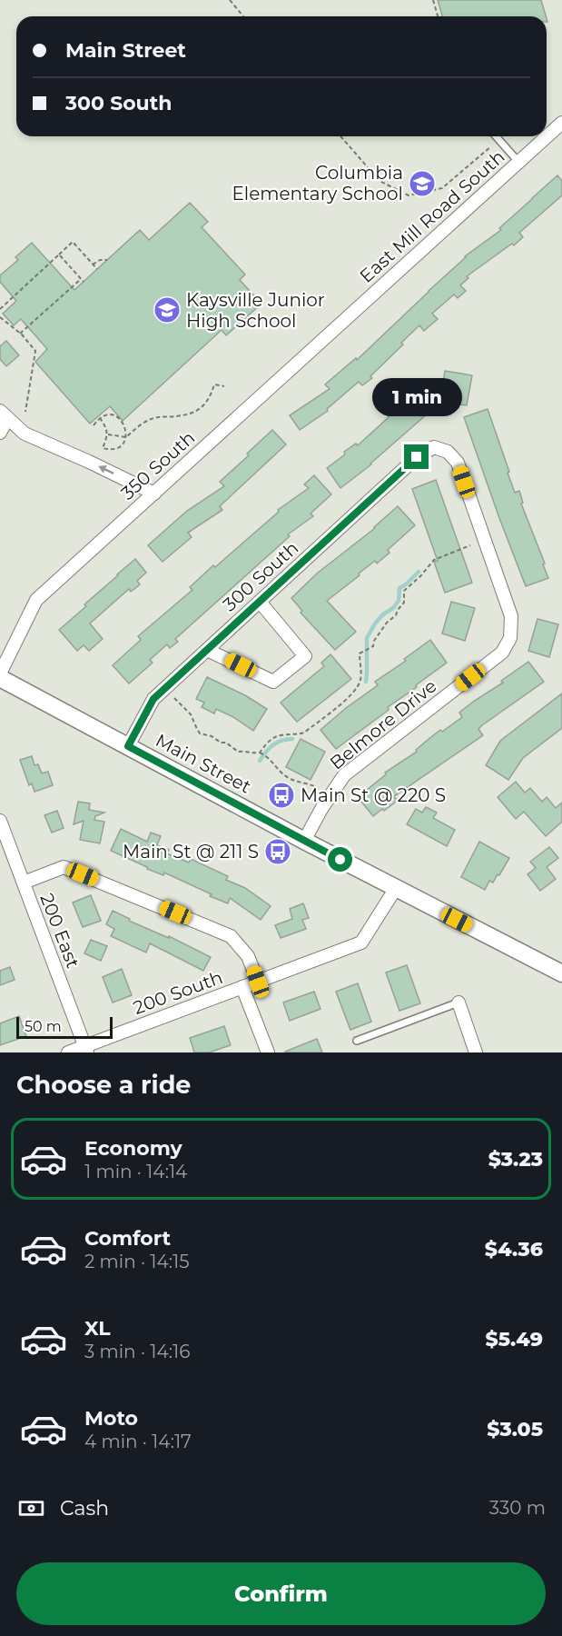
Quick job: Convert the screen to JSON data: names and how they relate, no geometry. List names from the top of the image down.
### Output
{
  "streets": {
    "main road": ["Main Street"],
    "street": [
      "East Mill Road South",
      "350 South",
      "300 South",
      "Belmore Drive",
      "200 East",
      "200 South"
    ]
  },
  "crossings": [
    ["East Mill Road South", "350 South"],
    ["350 South", "Main Street"],
    ["300 South", "Belmore Drive"],
    ["300 South", "Main Street"],
    ["Belmore Drive", "Main Street"],
    ["Main Street", "200 South"],
    ["200 East", "200 South"]
  ],
  "places": {
    "school or university": ["Columbia Elementary School", "Kaysville Junior High School"],
    "bus stop": ["Main St @ 220 S", "Main St @ 211 S"]
  },
  "scale_bar": "50 m",
  "page": {
    "banner": ["Main Street", "300 South"],
    "bubble": "1 min",
    "scale": "50 m",
    "heading": "Choose a ride",
    "list": [
      {
        "name": "Economy",
        "note": "1 min · 14:14",
        "value": "$3.23"
      },
      {
        "name": "Comfort",
        "note": "2 min · 14:15",
        "value": "$4.36"
      },
      {
        "name": "XL",
        "note": "3 min · 14:16",
        "value": "$5.49"
      },
      {
        "name": "Moto",
        "note": "4 min · 14:17",
        "value": "$3.05"
      }
    ],
    "pay": ["Cash", "330 m"],
    "buttons": "Confirm"
  }
}
